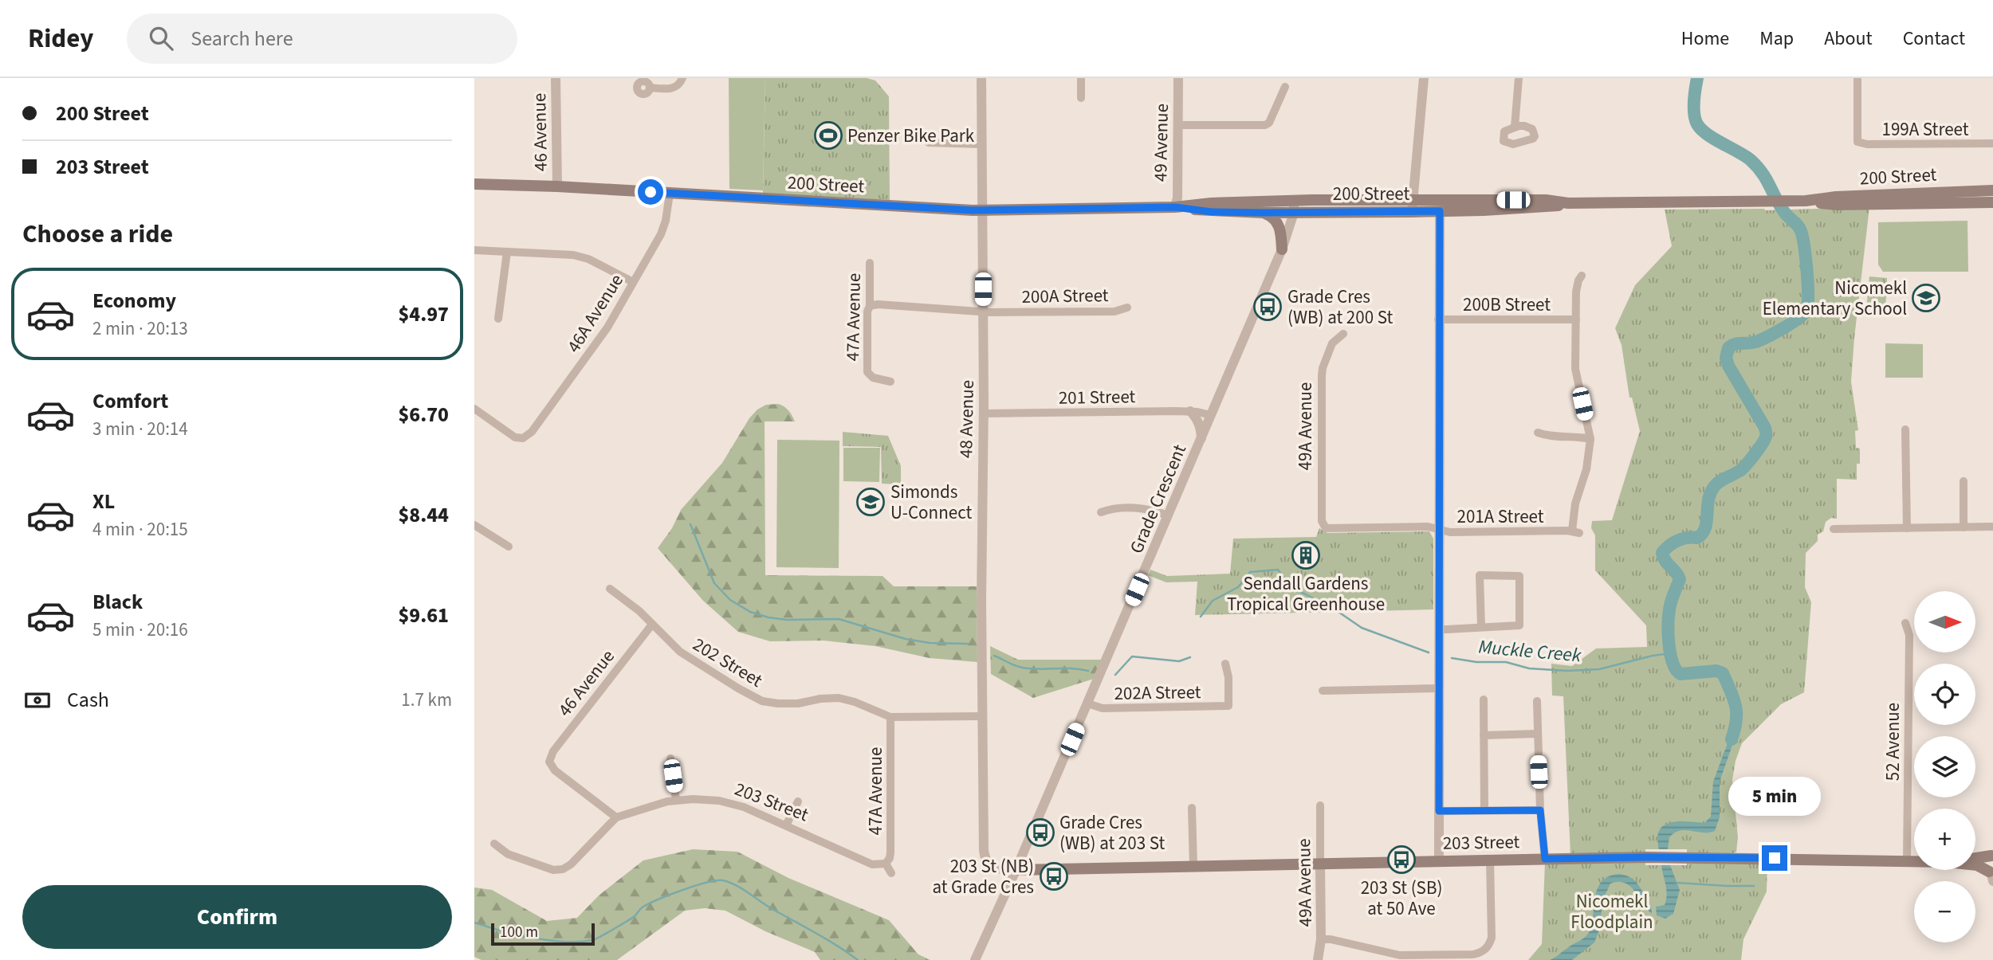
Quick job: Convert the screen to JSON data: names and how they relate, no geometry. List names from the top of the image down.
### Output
{
  "streets": {
    "main road": ["200 Street", "203 Street"],
    "street": [
      "199A Street",
      "46 Avenue",
      "49 Avenue",
      "200A Street",
      "200B Street",
      "46A Avenue",
      "47A Avenue",
      "201 Street",
      "48 Avenue",
      "49A Avenue",
      "Grade Crescent",
      "201A Street",
      "202 Street",
      "202A Street",
      "52 Avenue"
    ]
  },
  "crossings": [
    ["46 Avenue", "200 Street"],
    ["46 Avenue", "202 Street"],
    ["46 Avenue", "203 Street"],
    ["49 Avenue", "200 Street"],
    ["200 Street", "46A Avenue"],
    ["200 Street", "48 Avenue"],
    ["200 Street", "Grade Crescent"],
    ["200A Street", "47A Avenue"],
    ["200A Street", "48 Avenue"],
    ["47A Avenue", "202 Street"],
    ["47A Avenue", "203 Street"],
    ["201 Street", "48 Avenue"],
    ["201 Street", "Grade Crescent"],
    ["48 Avenue", "Grade Crescent"],
    ["48 Avenue", "202 Street"],
    ["48 Avenue", "203 Street"],
    ["49A Avenue", "201A Street"],
    ["49A Avenue", "203 Street"],
    ["Grade Crescent", "202A Street"],
    ["Grade Crescent", "203 Street"],
    ["52 Avenue", "203 Street"]
  ],
  "water": ["Muckle Creek"],
  "parks": ["Nicomekl Floodplain"],
  "places": {
    "sports": ["Penzer Bike Park"],
    "school or university": ["Nicomekl Elementary School", "Simonds U-Connect"],
    "bus stop": [
      "Grade Cres (WB) at 200 St",
      "Grade Cres (WB) at 203 St",
      "203 St (SB) at 50 Ave",
      "203 St (NB) at Grade Cres"
    ],
    "building": ["Sendall Gardens Tropical Greenhouse"]
  },
  "scale_bar": "100 m",
  "north": "right",
  "page": {
    "header": "Ridey",
    "search": "Search here",
    "nav": [
      "Home",
      "Map",
      "About",
      "Contact"
    ],
    "banner": ["200 Street", "203 Street"],
    "heading": "Choose a ride",
    "list": [
      {
        "name": "Economy",
        "note": "2 min · 20:13",
        "value": "$4.97"
      },
      {
        "name": "Comfort",
        "note": "3 min · 20:14",
        "value": "$6.70"
      },
      {
        "name": "XL",
        "note": "4 min · 20:15",
        "value": "$8.44"
      },
      {
        "name": "Black",
        "note": "5 min · 20:16",
        "value": "$9.61"
      }
    ],
    "map_buttons": ["+", "−"],
    "pay": ["Cash", "1.7 km"],
    "bubble": "5 min",
    "buttons": "Confirm",
    "scale": "100 m"
  }
}
